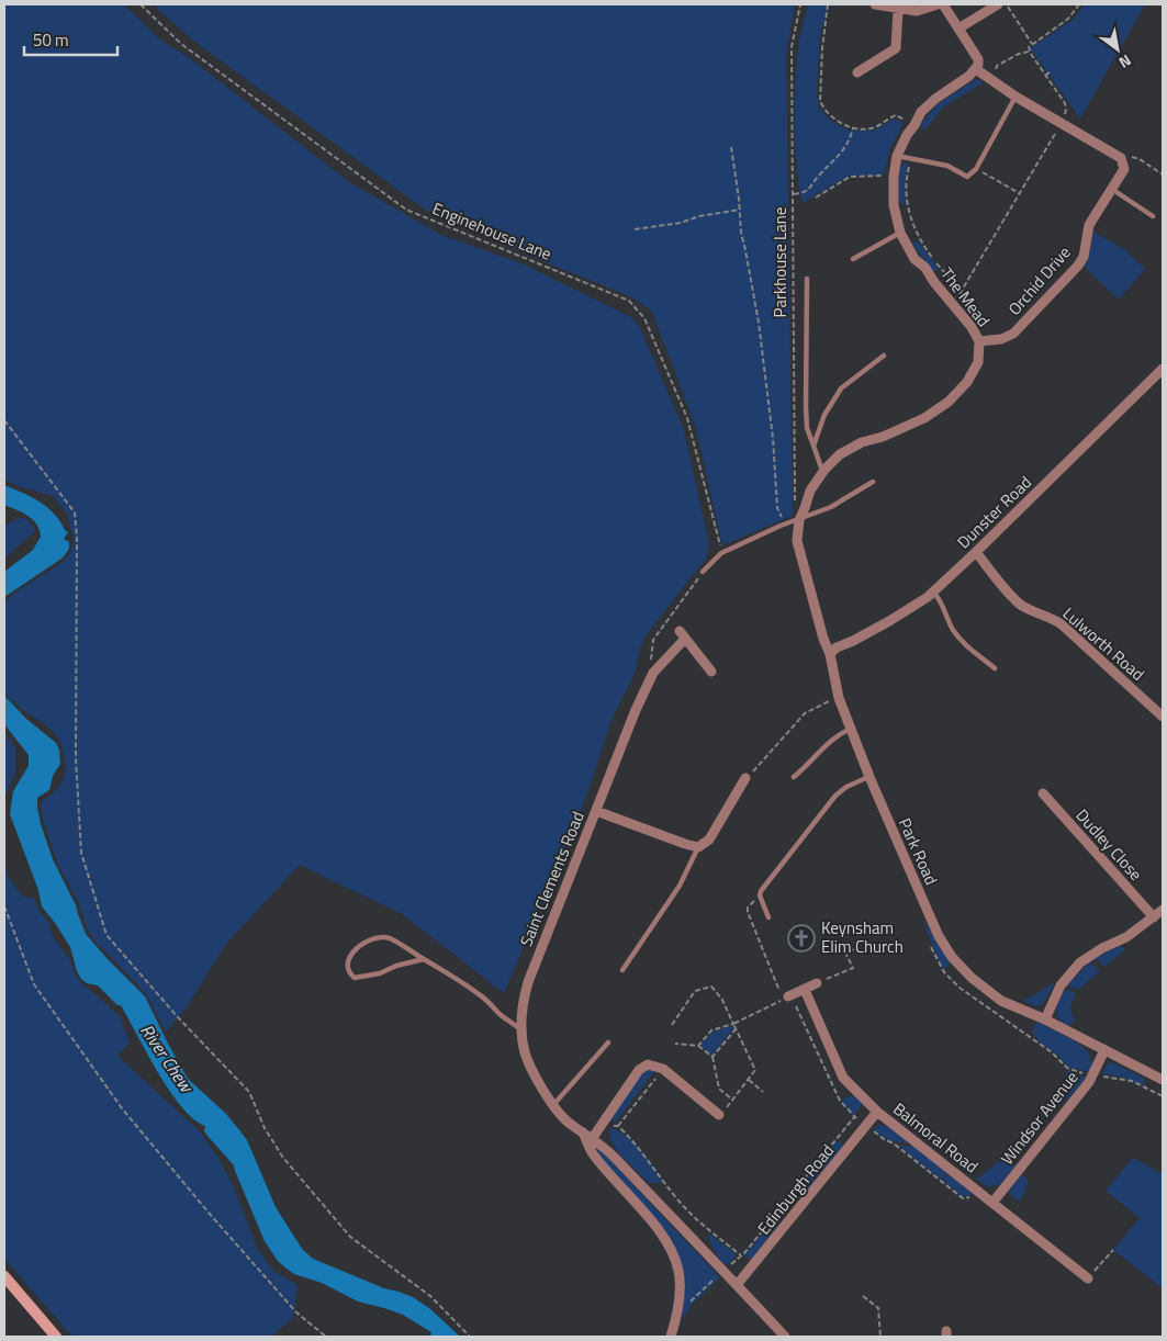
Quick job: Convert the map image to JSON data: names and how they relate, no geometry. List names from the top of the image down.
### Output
{
  "streets": {
    "street": [
      "Orchid Drive",
      "The Mead",
      "Dunster Road",
      "Lulworth Road",
      "Dudley Close",
      "Park Road",
      "Saint Clements Road",
      "Windsor Avenue",
      "Balmoral Road",
      "Edinburgh Road"
    ],
    "path": ["Enginehouse Lane", "Parkhouse Lane"]
  },
  "crossings": [
    ["Orchid Drive", "The Mead"],
    ["The Mead", "Park Road"],
    ["Dunster Road", "Lulworth Road"],
    ["Dunster Road", "Park Road"],
    ["Park Road", "Windsor Avenue"],
    ["Saint Clements Road", "Edinburgh Road"],
    ["Windsor Avenue", "Balmoral Road"],
    ["Balmoral Road", "Edinburgh Road"]
  ],
  "water": ["River Chew"],
  "places": {
    "church": ["Keynsham Elim Church"]
  },
  "scale_bar": "50 m",
  "north": "bottom right"
}
